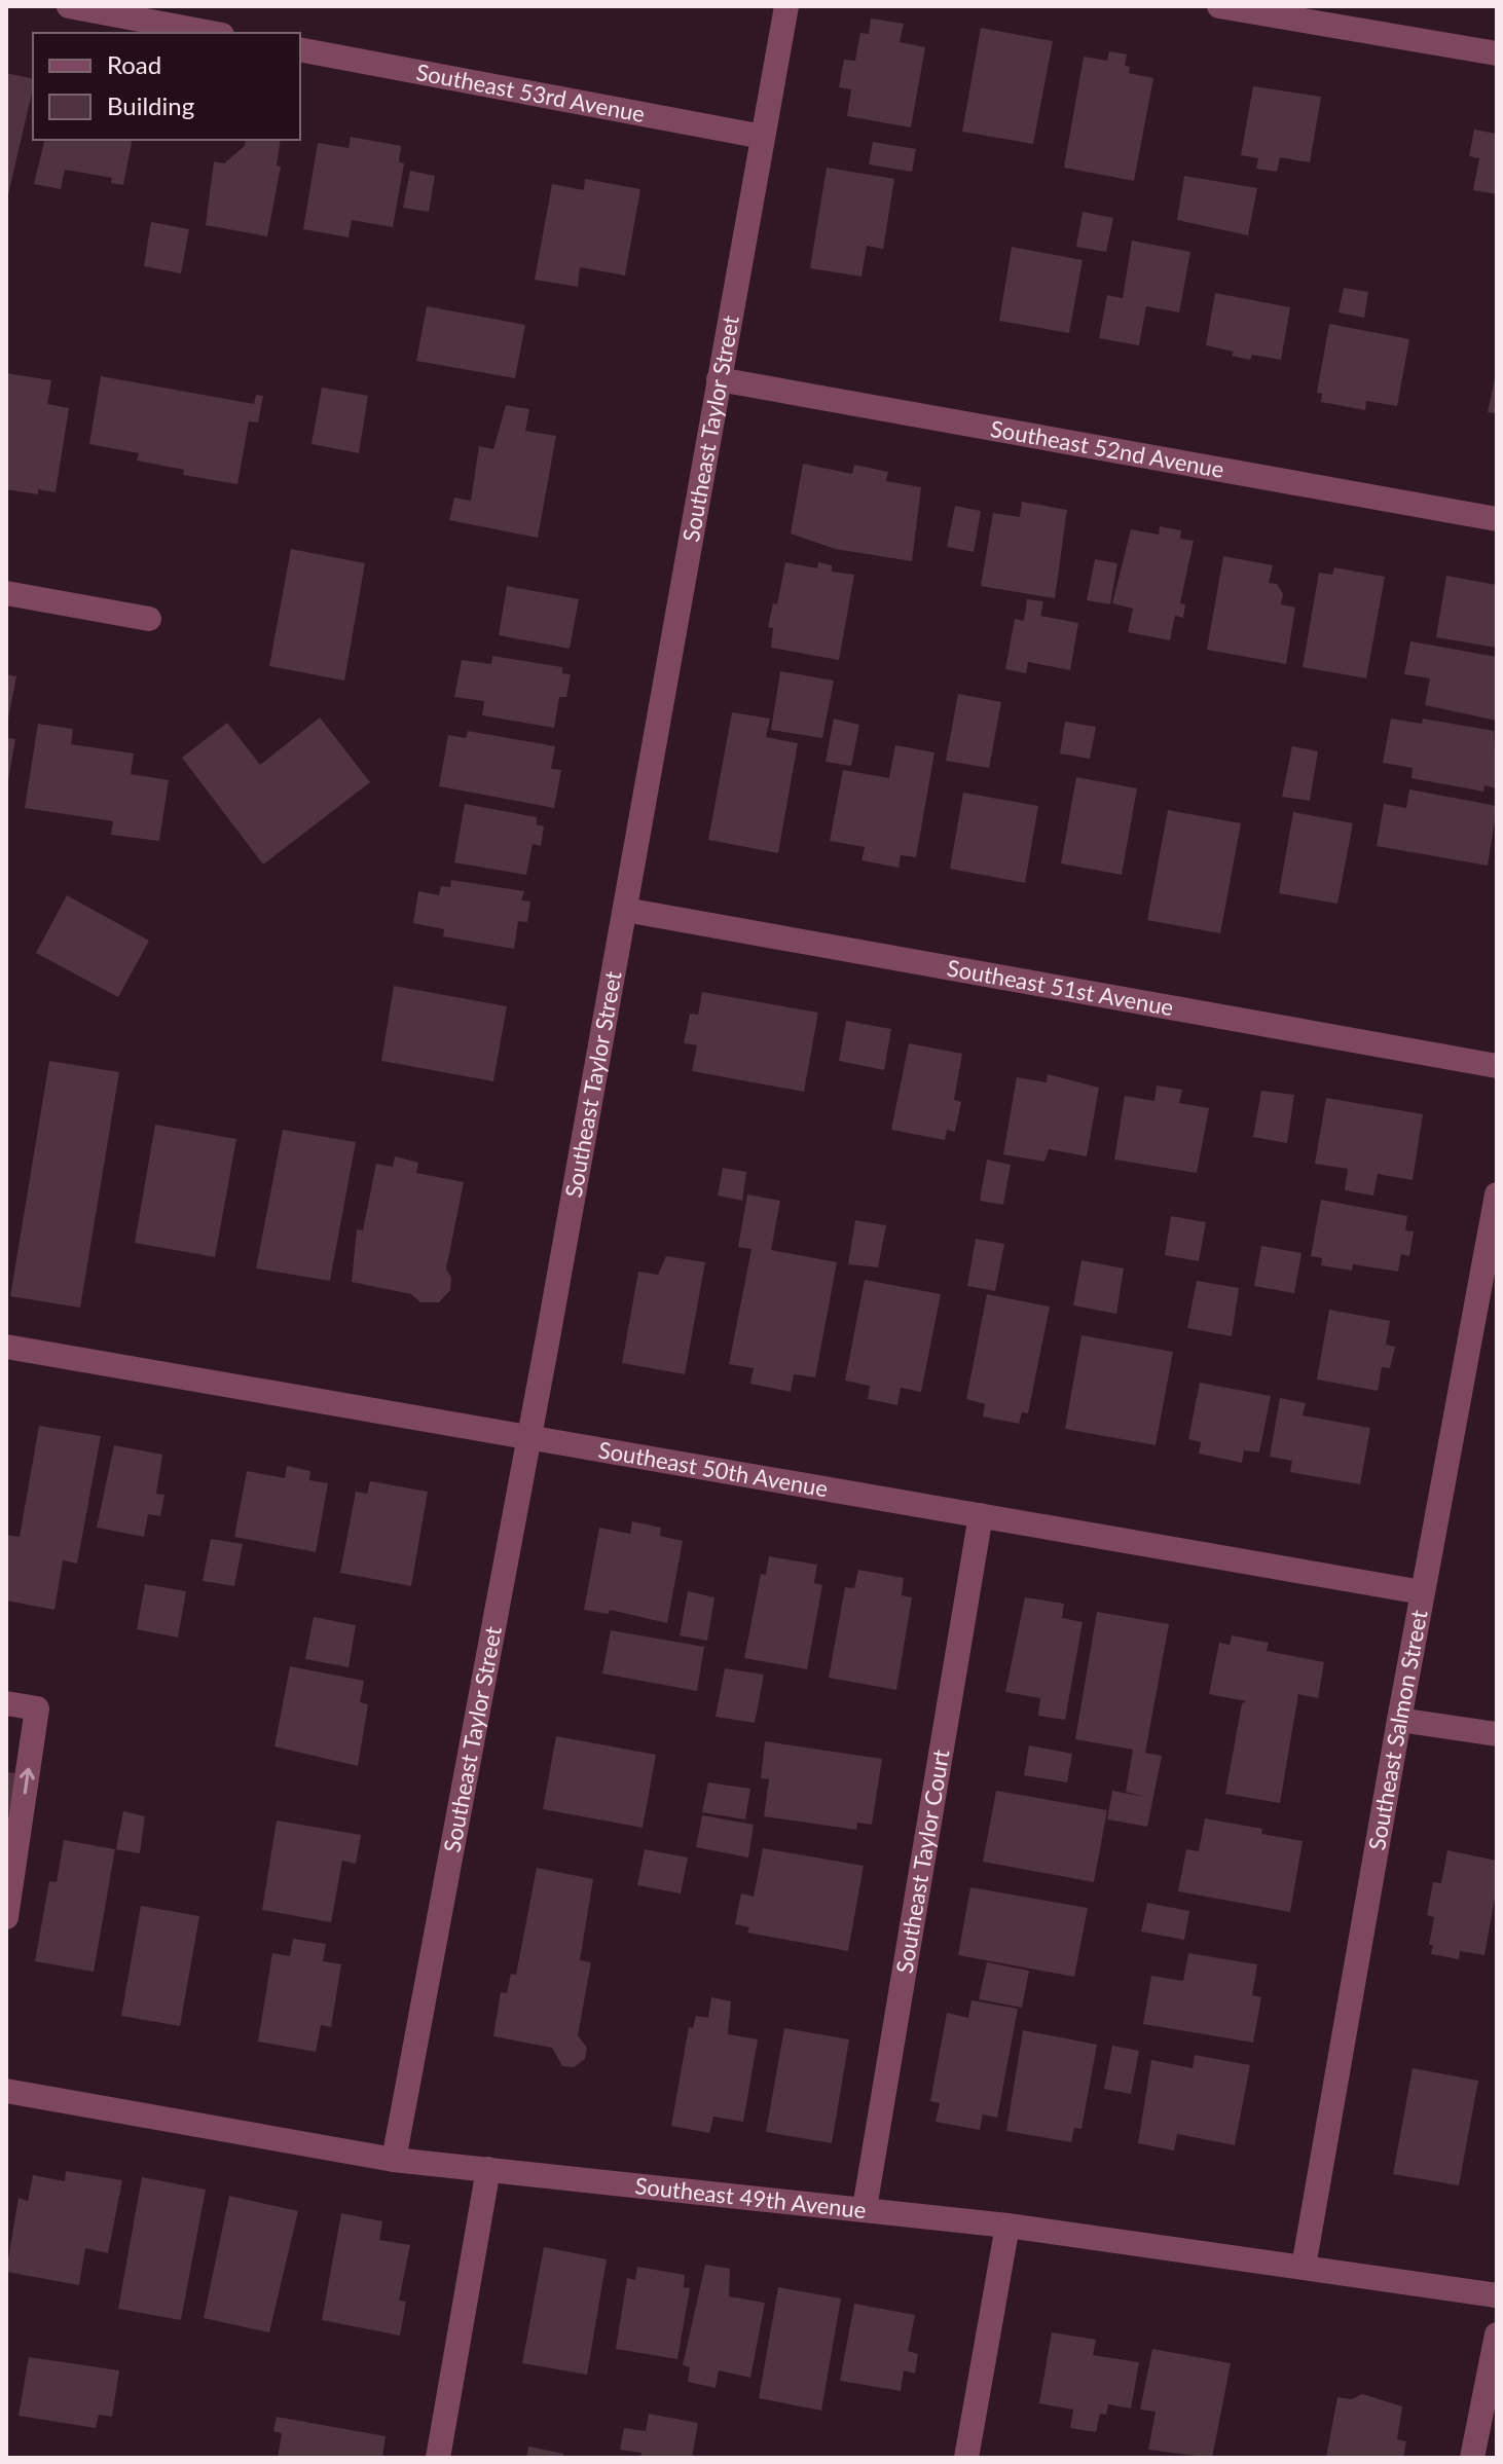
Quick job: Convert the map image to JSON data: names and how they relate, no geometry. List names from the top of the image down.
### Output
{
  "streets": {
    "street": [
      "Southeast 53rd Avenue",
      "Southeast Taylor Street",
      "Southeast 52nd Avenue",
      "Southeast 51st Avenue",
      "Southeast 50th Avenue",
      "Southeast Salmon Street",
      "Southeast Taylor Court",
      "Southeast 49th Avenue"
    ]
  },
  "crossings": [
    ["Southeast 53rd Avenue", "Southeast Taylor Street"],
    ["Southeast Taylor Street", "Southeast 52nd Avenue"],
    ["Southeast Taylor Street", "Southeast 51st Avenue"],
    ["Southeast Taylor Street", "Southeast 50th Avenue"],
    ["Southeast Taylor Street", "Southeast 49th Avenue"],
    ["Southeast 50th Avenue", "Southeast Salmon Street"],
    ["Southeast 50th Avenue", "Southeast Taylor Court"],
    ["Southeast Salmon Street", "Southeast 49th Avenue"],
    ["Southeast Taylor Court", "Southeast 49th Avenue"]
  ],
  "legend": ["Road", "Building"]
}
